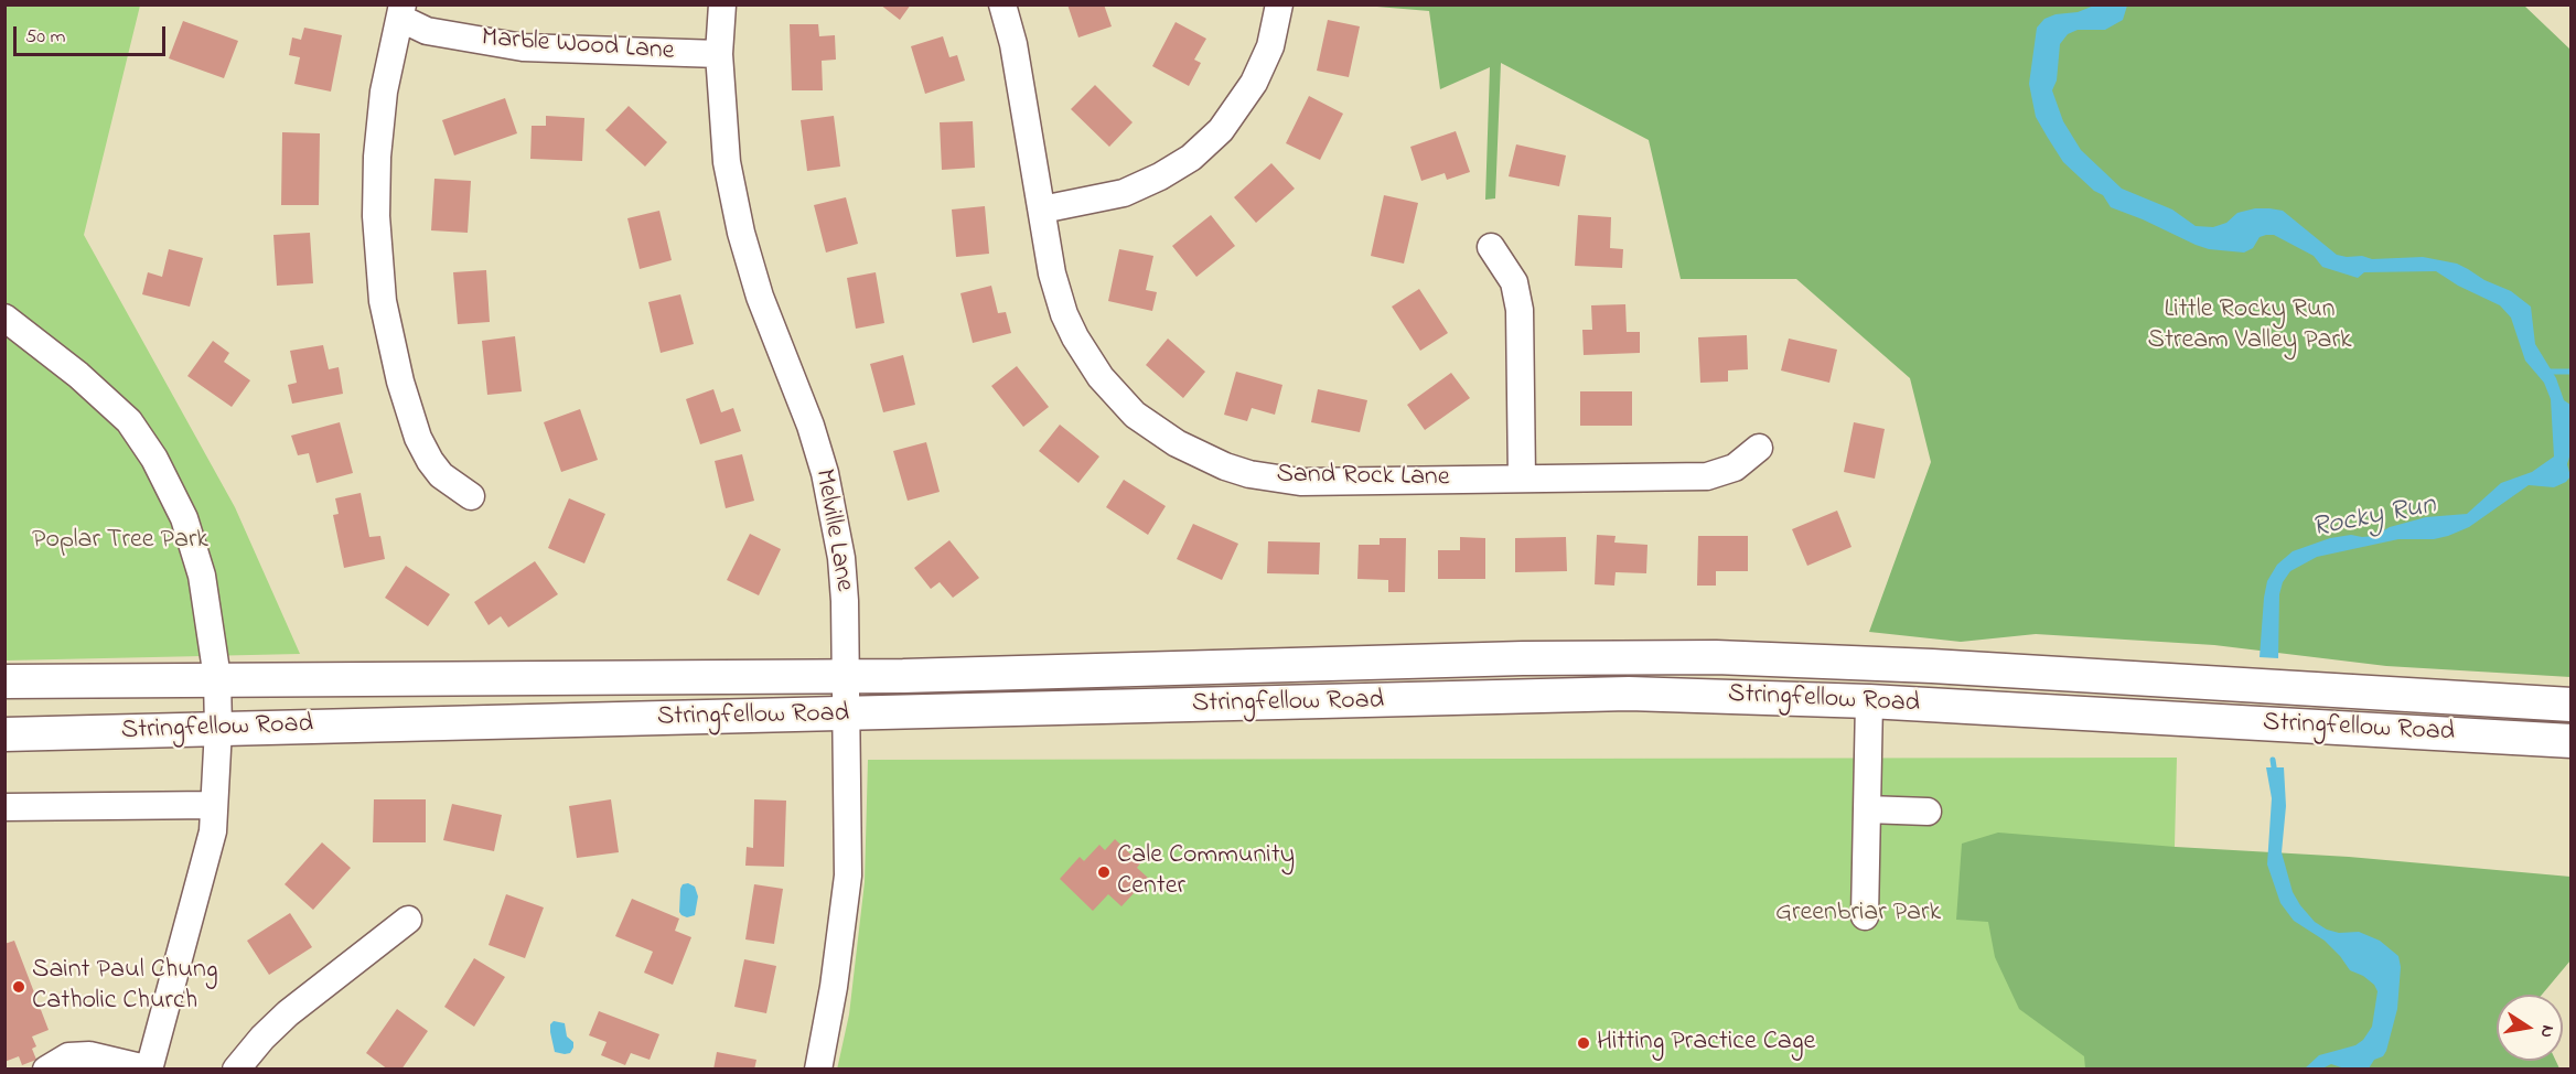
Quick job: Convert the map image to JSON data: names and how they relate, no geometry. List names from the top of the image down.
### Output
{
  "streets": {
    "main road": ["Stringfellow Road"],
    "street": ["Marble Wood Lane", "Sand Rock Lane", "Melville Lane"]
  },
  "crossings": [
    ["Marble Wood Lane", "Melville Lane"],
    ["Melville Lane", "Stringfellow Road"]
  ],
  "water": ["Rocky Run"],
  "parks": ["Little Rocky Run Stream Valley Park", "Poplar Tree Park", "Greenbriar Park"],
  "places": ["Cale Community Center", "Saint Paul Chung Catholic Church", "Hitting Practice Cage"],
  "scale_bar": "50 m",
  "north": "right"
}
